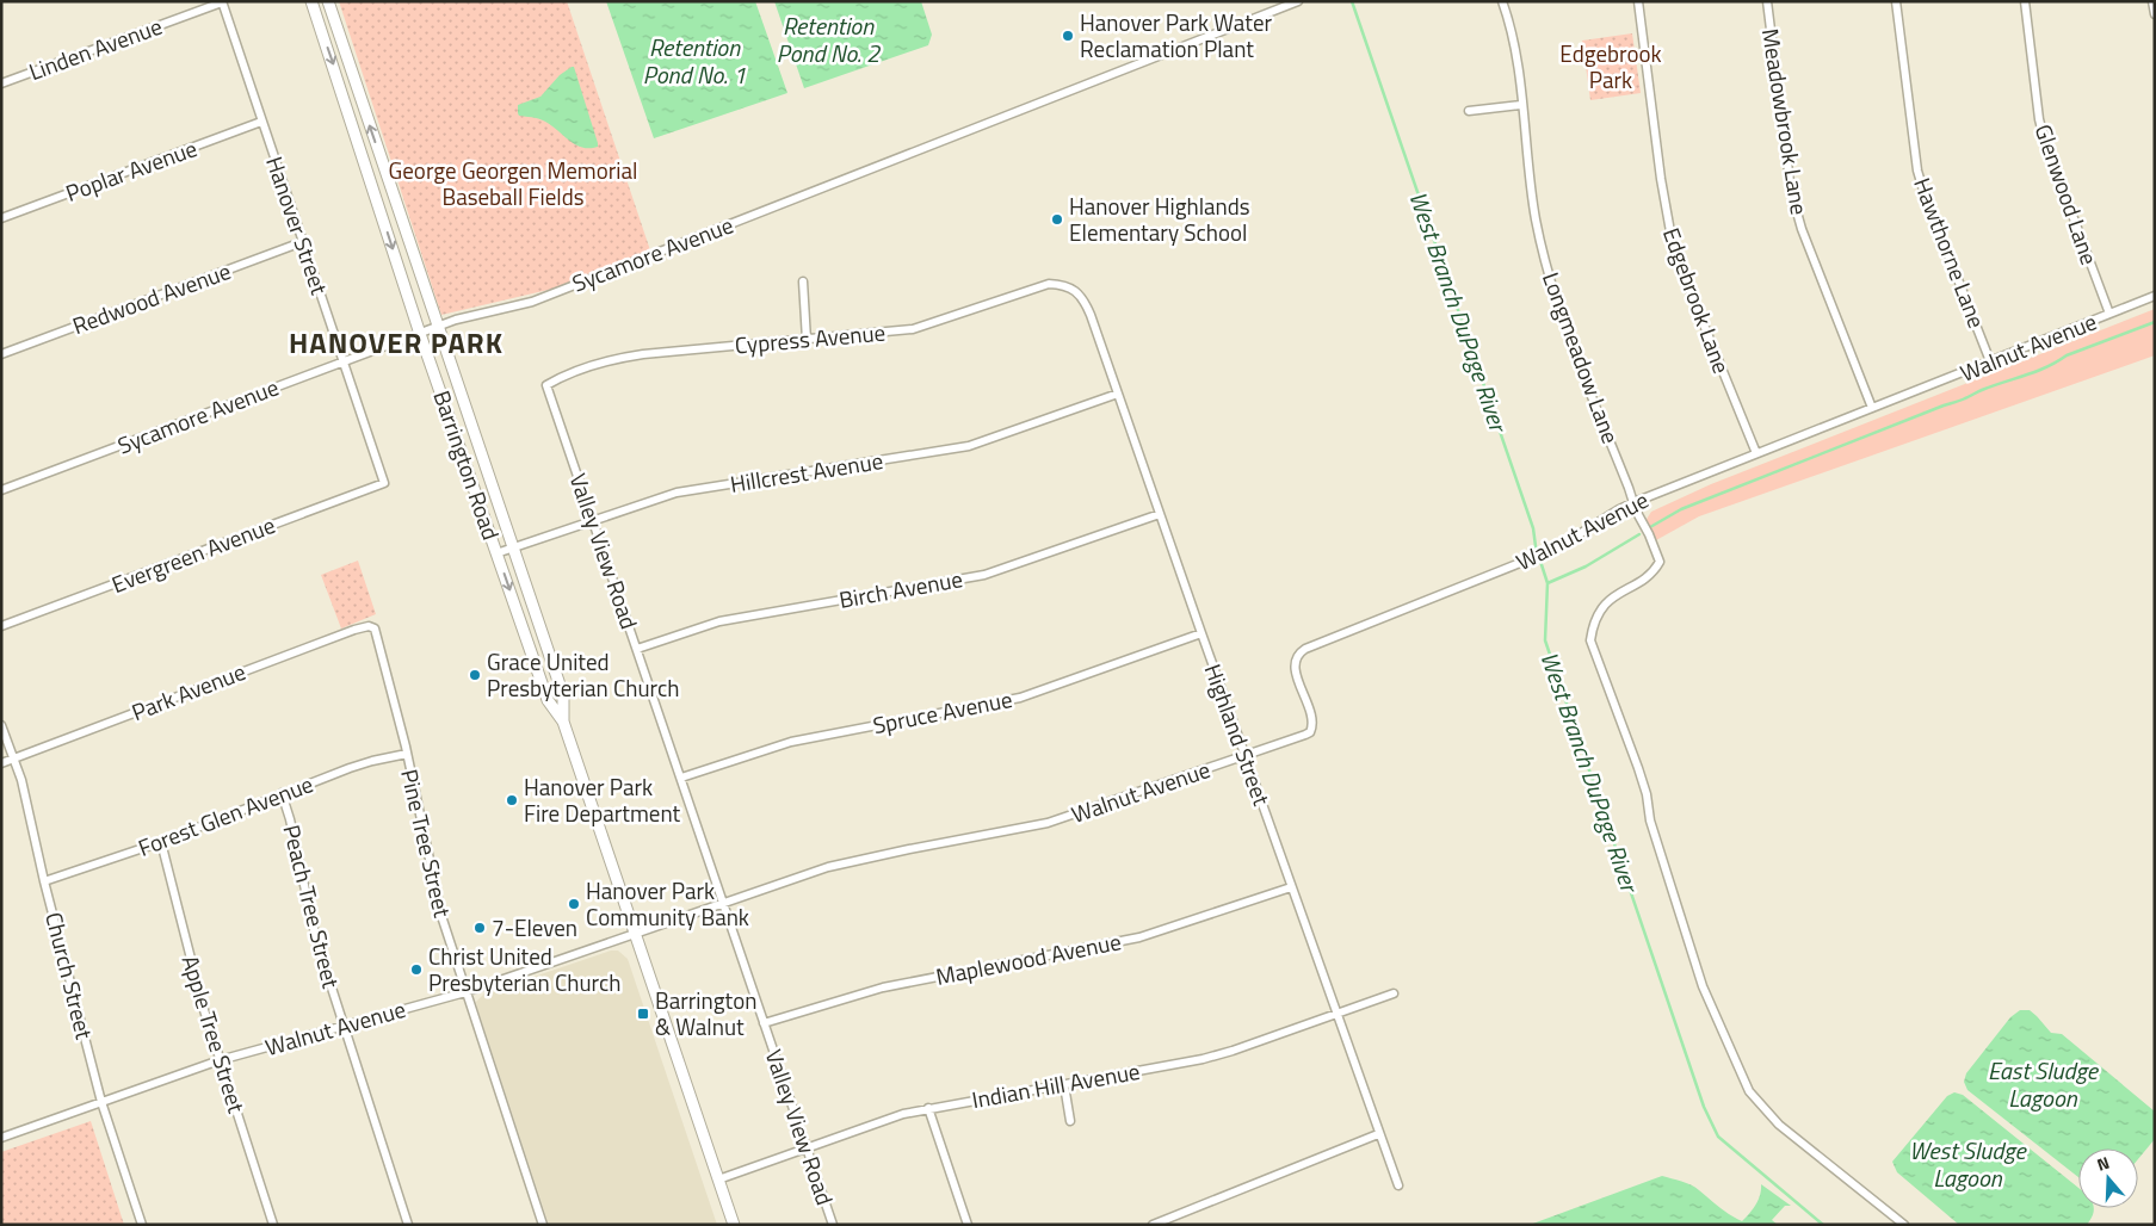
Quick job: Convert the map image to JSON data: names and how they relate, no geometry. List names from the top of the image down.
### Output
{
  "streets": {
    "main road": ["Barrington Road"],
    "street": [
      "Linden Avenue",
      "Meadowbrook Lane",
      "Poplar Avenue",
      "Glenwood Lane",
      "Hanover Street",
      "Hawthorne Lane",
      "Sycamore Avenue",
      "Redwood Avenue",
      "Edgebrook Lane",
      "Cypress Avenue",
      "Walnut Avenue",
      "Longmeadow Lane",
      "Hillcrest Avenue",
      "Valley View Road",
      "Evergreen Avenue",
      "Birch Avenue",
      "Park Avenue",
      "Spruce Avenue",
      "Highland Street",
      "Forest Glen Avenue",
      "Pine Tree Street",
      "Peach Tree Street",
      "Maplewood Avenue",
      "Church Street",
      "Apple Tree Street",
      "Indian Hill Avenue"
    ]
  },
  "crossings": [
    ["Linden Avenue", "Hanover Street"],
    ["Meadowbrook Lane", "Walnut Avenue"],
    ["Poplar Avenue", "Hanover Street"],
    ["Glenwood Lane", "Walnut Avenue"],
    ["Hanover Street", "Sycamore Avenue"],
    ["Hanover Street", "Redwood Avenue"],
    ["Hanover Street", "Evergreen Avenue"],
    ["Hawthorne Lane", "Walnut Avenue"],
    ["Sycamore Avenue", "Barrington Road"],
    ["Edgebrook Lane", "Walnut Avenue"],
    ["Cypress Avenue", "Valley View Road"],
    ["Cypress Avenue", "Highland Street"],
    ["Walnut Avenue", "Longmeadow Lane"],
    ["Walnut Avenue", "Barrington Road"],
    ["Walnut Avenue", "Valley View Road"],
    ["Walnut Avenue", "Highland Street"],
    ["Walnut Avenue", "Pine Tree Street"],
    ["Walnut Avenue", "Peach Tree Street"],
    ["Walnut Avenue", "Church Street"],
    ["Walnut Avenue", "Apple Tree Street"],
    ["Barrington Road", "Hillcrest Avenue"],
    ["Barrington Road", "Indian Hill Avenue"],
    ["Hillcrest Avenue", "Valley View Road"],
    ["Hillcrest Avenue", "Highland Street"],
    ["Valley View Road", "Birch Avenue"],
    ["Valley View Road", "Spruce Avenue"],
    ["Valley View Road", "Maplewood Avenue"],
    ["Valley View Road", "Indian Hill Avenue"],
    ["Birch Avenue", "Highland Street"],
    ["Park Avenue", "Pine Tree Street"],
    ["Park Avenue", "Church Street"],
    ["Spruce Avenue", "Highland Street"],
    ["Highland Street", "Maplewood Avenue"],
    ["Highland Street", "Indian Hill Avenue"],
    ["Forest Glen Avenue", "Pine Tree Street"],
    ["Forest Glen Avenue", "Peach Tree Street"],
    ["Forest Glen Avenue", "Church Street"],
    ["Forest Glen Avenue", "Apple Tree Street"]
  ],
  "districts": ["HANOVER PARK"],
  "water": [
    "Retention Pond No. 2",
    "Retention Pond No. 1",
    "West Branch DuPage River",
    "East Sludge Lagoon",
    "West Sludge Lagoon"
  ],
  "parks": ["Edgebrook Park", "George Georgen Memorial Baseball Fields"],
  "places": {
    "other": [
      "Hanover Park Water Reclamation Plant",
      "Hanover Highlands Elementary School",
      "Grace United Presbyterian Church",
      "Hanover Park Fire Department",
      "Hanover Park Community Bank",
      "7-Eleven",
      "Christ United Presbyterian Church"
    ],
    "transit": ["Barrington & Walnut"]
  },
  "north": "top"
}
